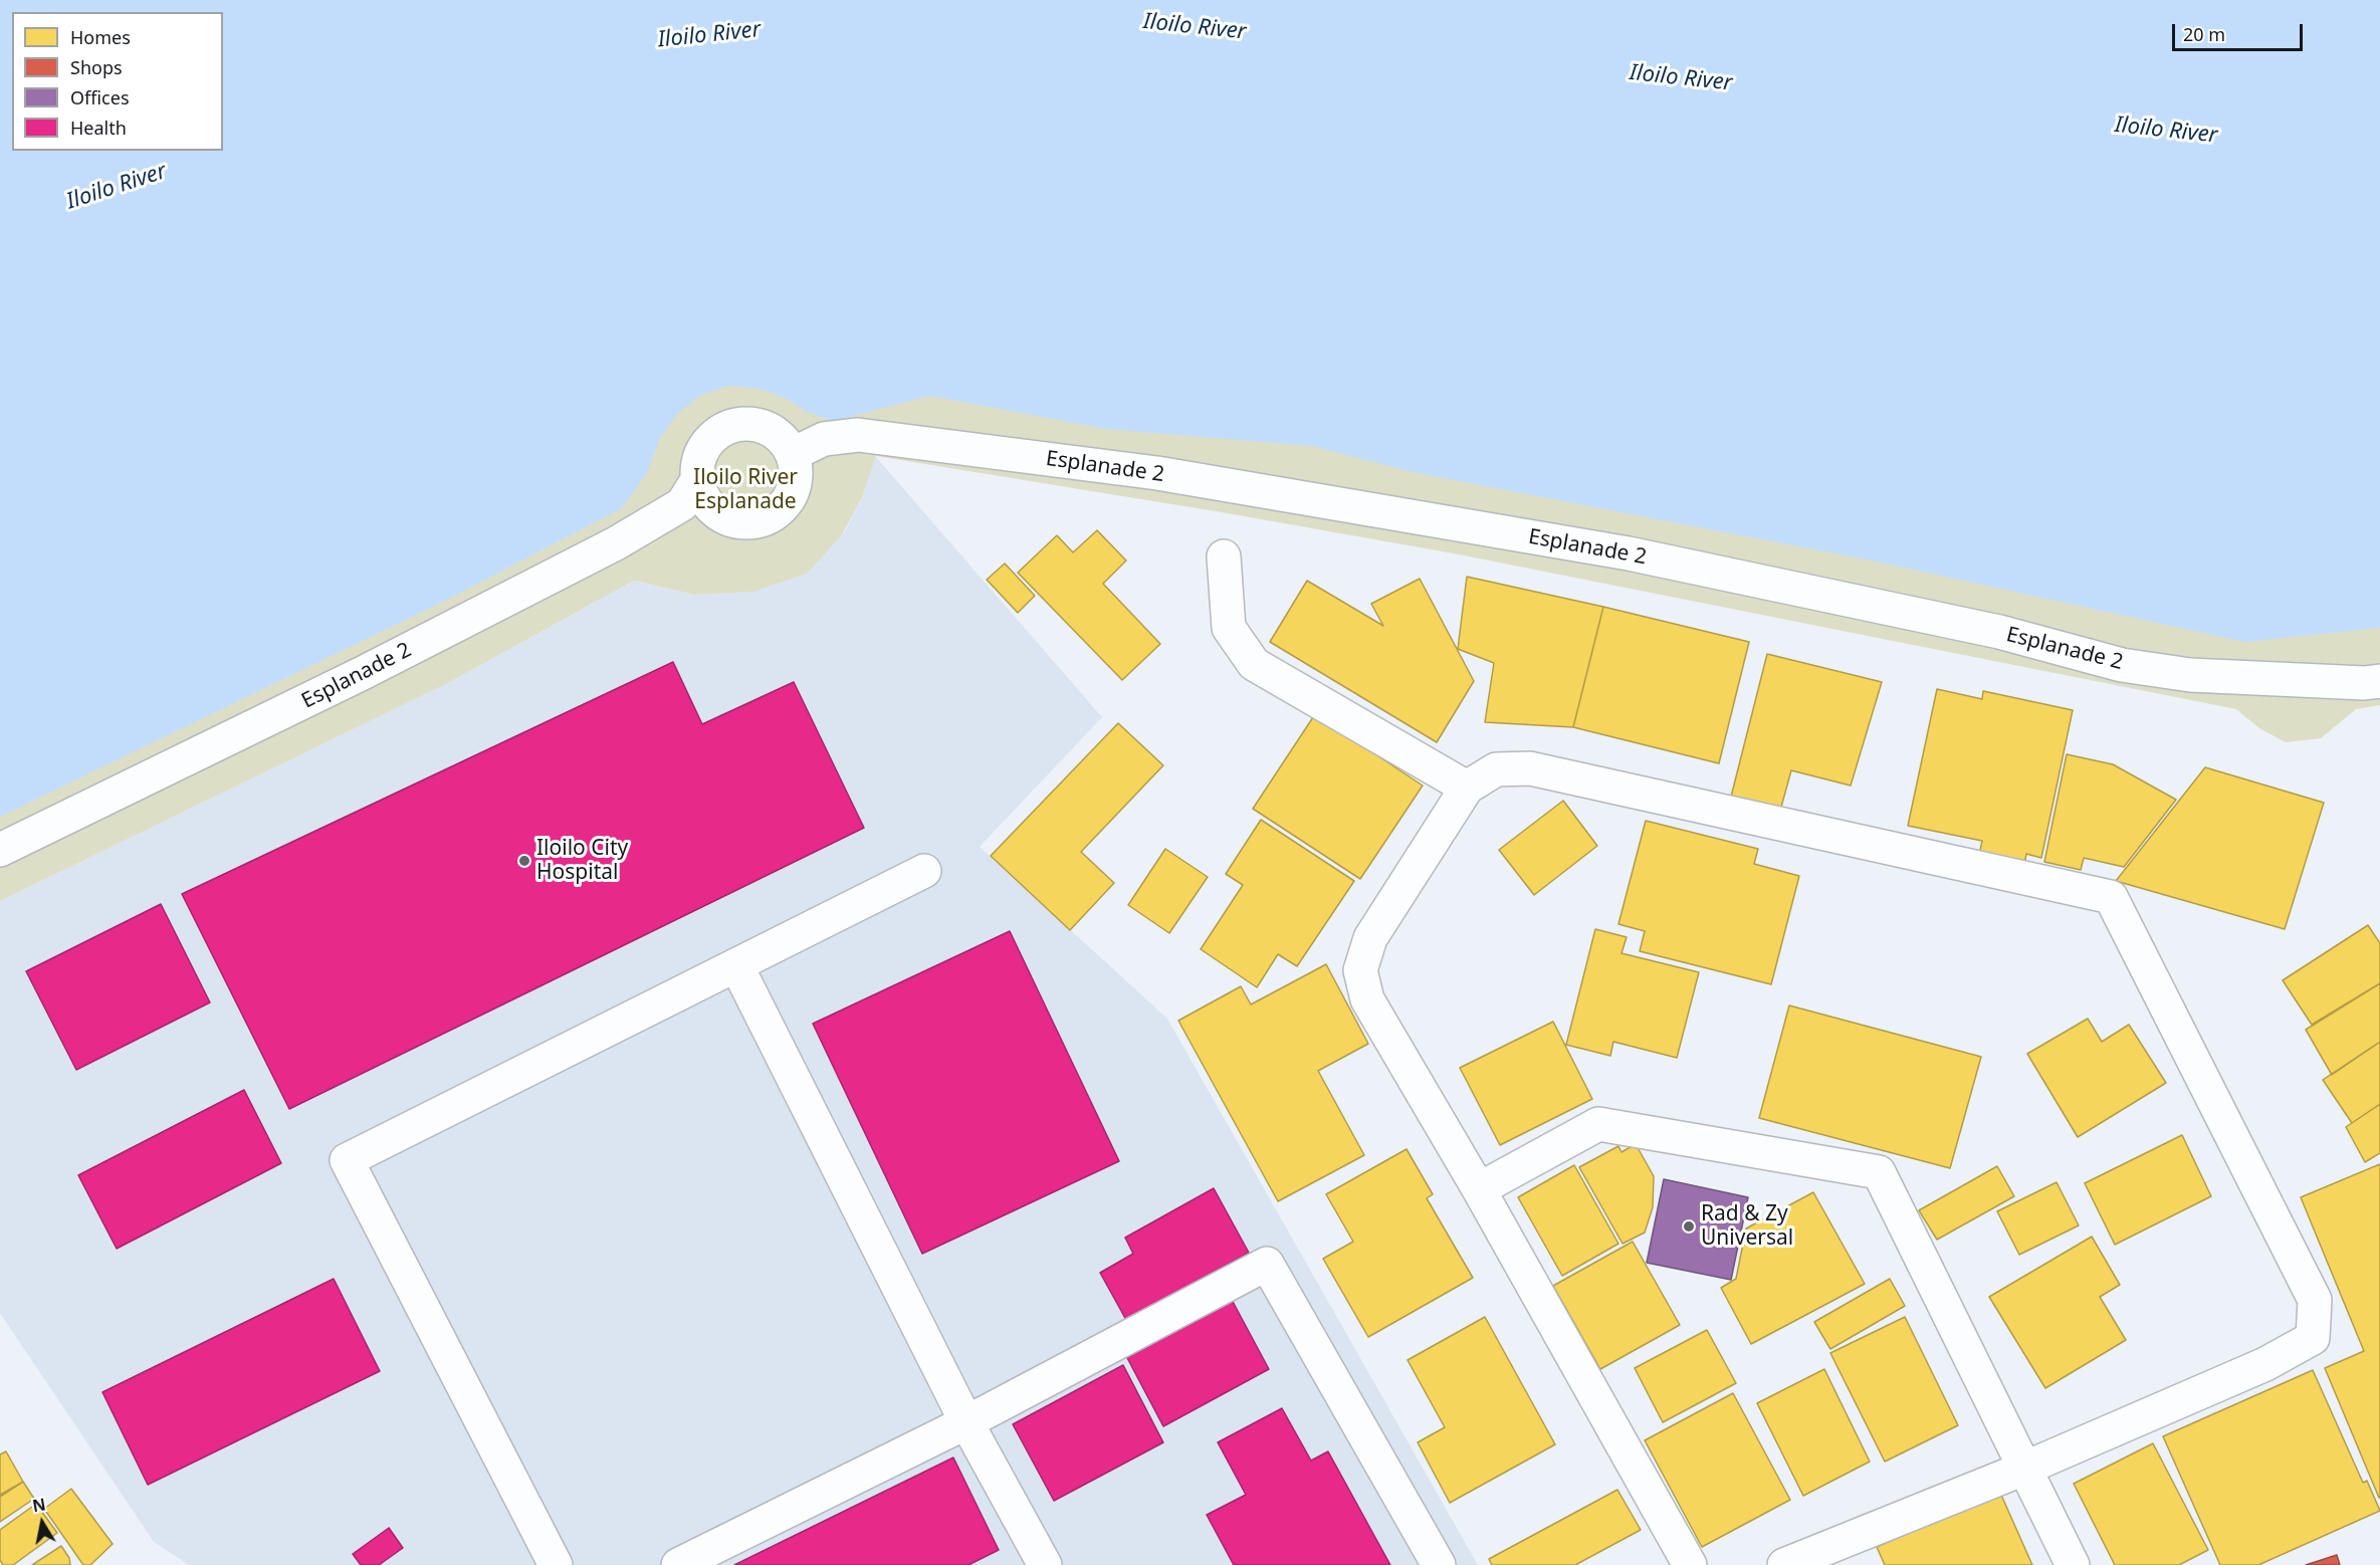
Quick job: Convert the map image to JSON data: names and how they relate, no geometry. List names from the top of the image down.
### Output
{
  "streets": {
    "street": ["Esplanade 2"]
  },
  "water": ["Iloilo River"],
  "parks": ["Iloilo River Esplanade"],
  "places": ["Iloilo City Hospital", "Rad & Zy Universal"],
  "legend": [
    "Homes",
    "Shops",
    "Offices",
    "Health"
  ],
  "scale_bar": "20 m",
  "north": "top"
}
